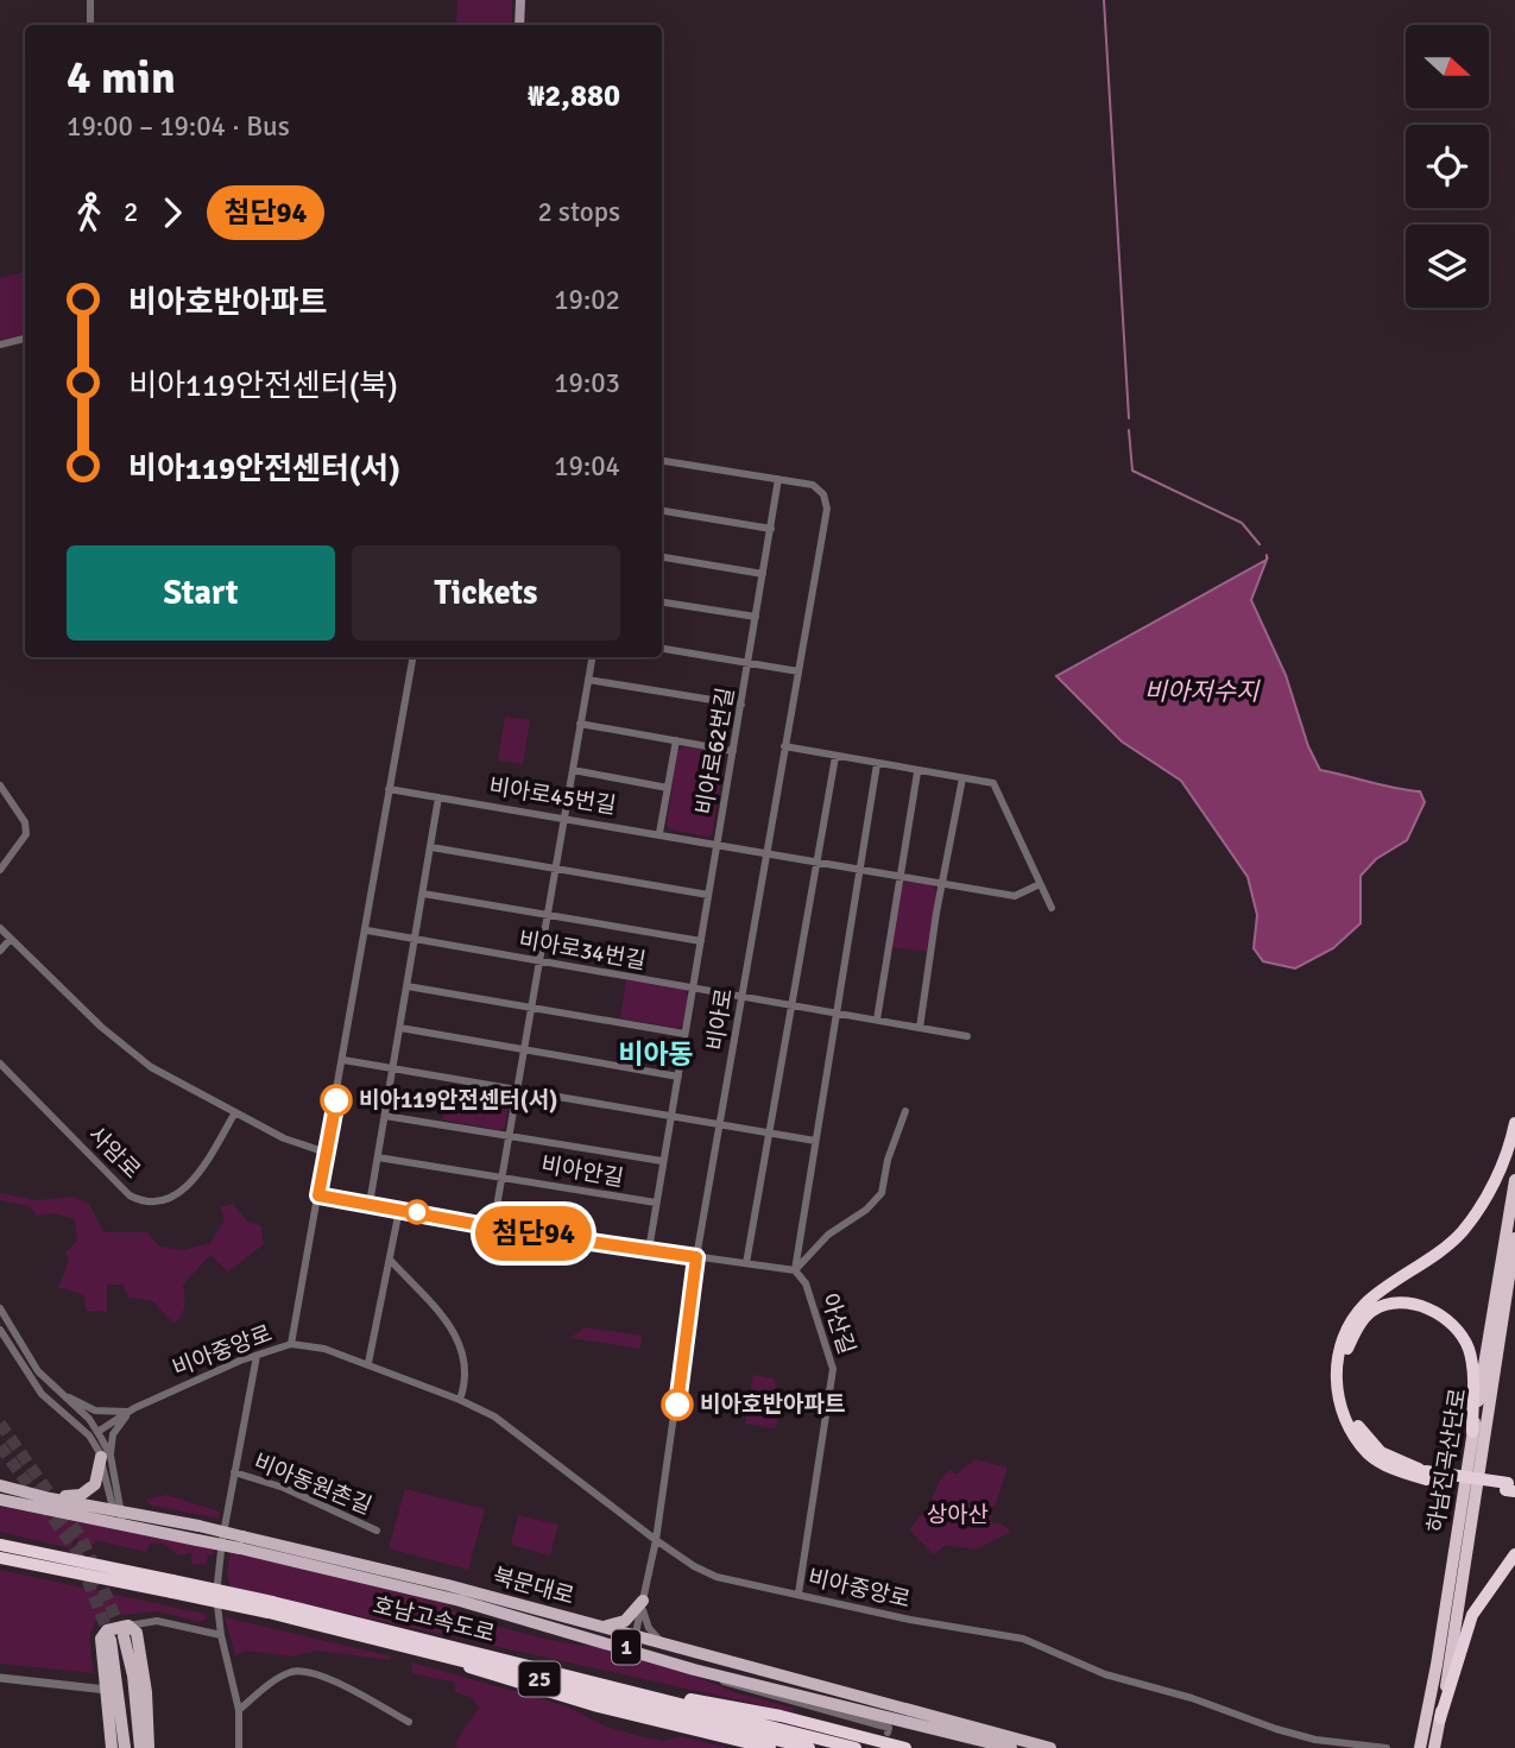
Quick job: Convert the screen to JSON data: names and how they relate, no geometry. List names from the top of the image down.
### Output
{
  "streets": {
    "highway": ["하남진곡산단로", "호남고속도로", "25"],
    "main road": ["북문대로", "1"],
    "street": [
      "비아로62번길",
      "비아로45번길",
      "비아로34번길",
      "비아로",
      "사암로",
      "비아안길",
      "아산길",
      "비아중앙로",
      "비아동원촌길"
    ]
  },
  "crossings": [
    ["비아로62번길", "비아로45번길"],
    ["비아로62번길", "비아로"],
    ["비아로45번길", "비아로"],
    ["비아로34번길", "비아로"],
    ["비아로", "비아중앙로"],
    ["비아로", "북문대로"],
    ["아산길", "비아중앙로"],
    ["비아중앙로", "비아동원촌길"]
  ],
  "districts": ["비아동"],
  "water": ["비아저수지"],
  "parks": ["상아산"],
  "places": ["비아119안전센터(서)", "비아호반아파트"],
  "lines": ["bus line 첨단94"],
  "north": "right",
  "page": {
    "on_map": "첨단94",
    "heading": ["4 min", "19:00 – 19:04 · Bus", "₩2,880"],
    "legs": ["2", "첨단94", "2 stops"],
    "list": [
      {
        "name": "비아호반아파트",
        "value": "19:02"
      },
      {
        "name": "비아119안전센터(북)",
        "value": "19:03"
      },
      {
        "name": "비아119안전센터(서)",
        "value": "19:04"
      }
    ],
    "buttons": ["Start", "Tickets"]
  }
}
